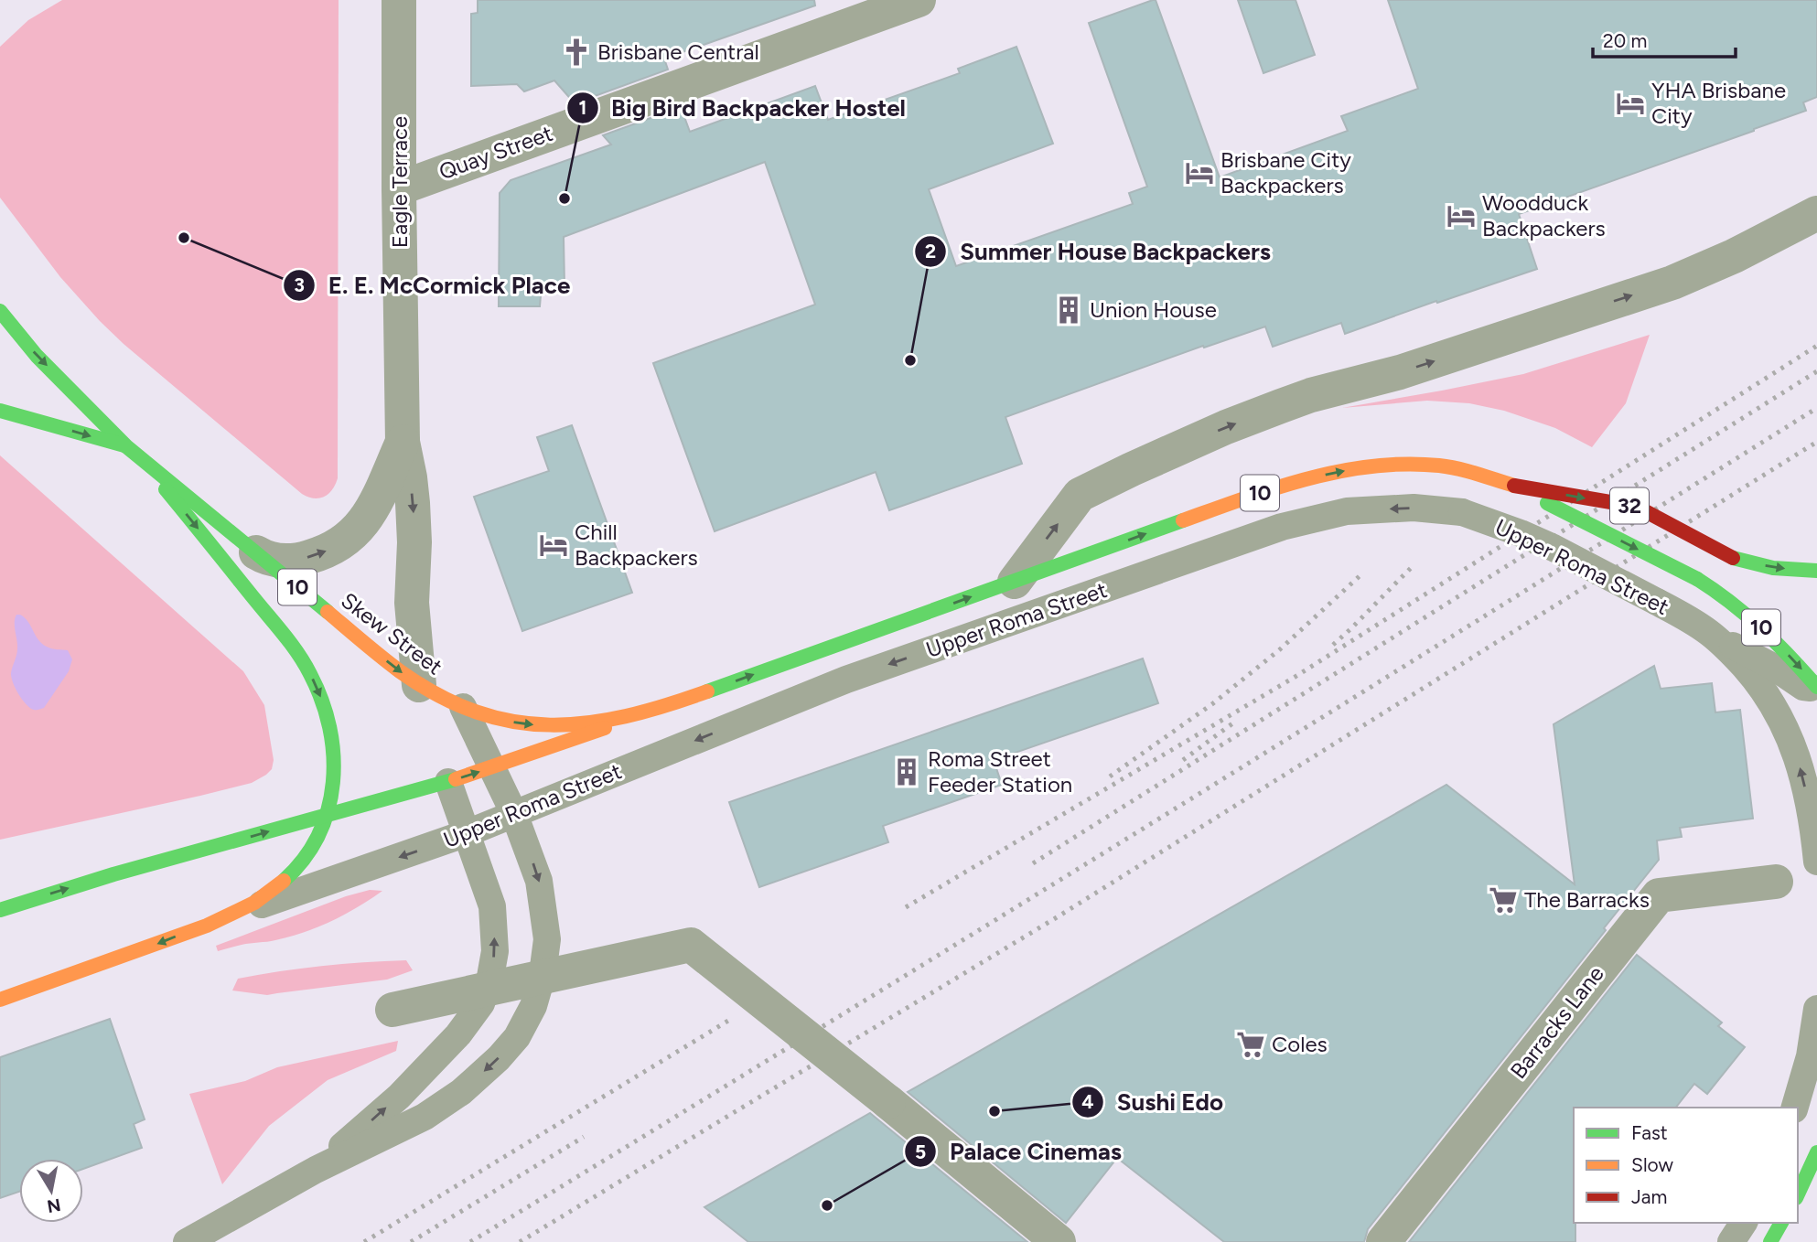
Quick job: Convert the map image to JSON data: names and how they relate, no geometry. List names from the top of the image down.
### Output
{
  "streets": {
    "main road": [
      "10",
      "32",
      "Upper Roma Street",
      "Skew Street"
    ],
    "street": ["Quay Street", "Eagle Terrace", "Barracks Lane"]
  },
  "crossings": [
    ["Quay Street", "Eagle Terrace"],
    ["Eagle Terrace", "Skew Street"],
    ["32", "Upper Roma Street"],
    ["Upper Roma Street", "Skew Street"]
  ],
  "one_way": ["Skew Street"],
  "places": {
    "church": ["Brisbane Central"],
    "hotel": [
      "YHA Brisbane City",
      "Brisbane City Backpackers",
      "Woodduck Backpackers",
      "Chill Backpackers"
    ],
    "other": [
      "Big Bird Backpacker Hostel",
      "E. E. McCormick Place",
      "Summer House Backpackers",
      "Sushi Edo",
      "Palace Cinemas"
    ],
    "building": ["Union House", "Roma Street Feeder Station"],
    "supermarket": ["The Barracks", "Coles"]
  },
  "legend": ["Fast", "Slow", "Jam"],
  "scale_bar": "20 m",
  "north": "bottom"
}
